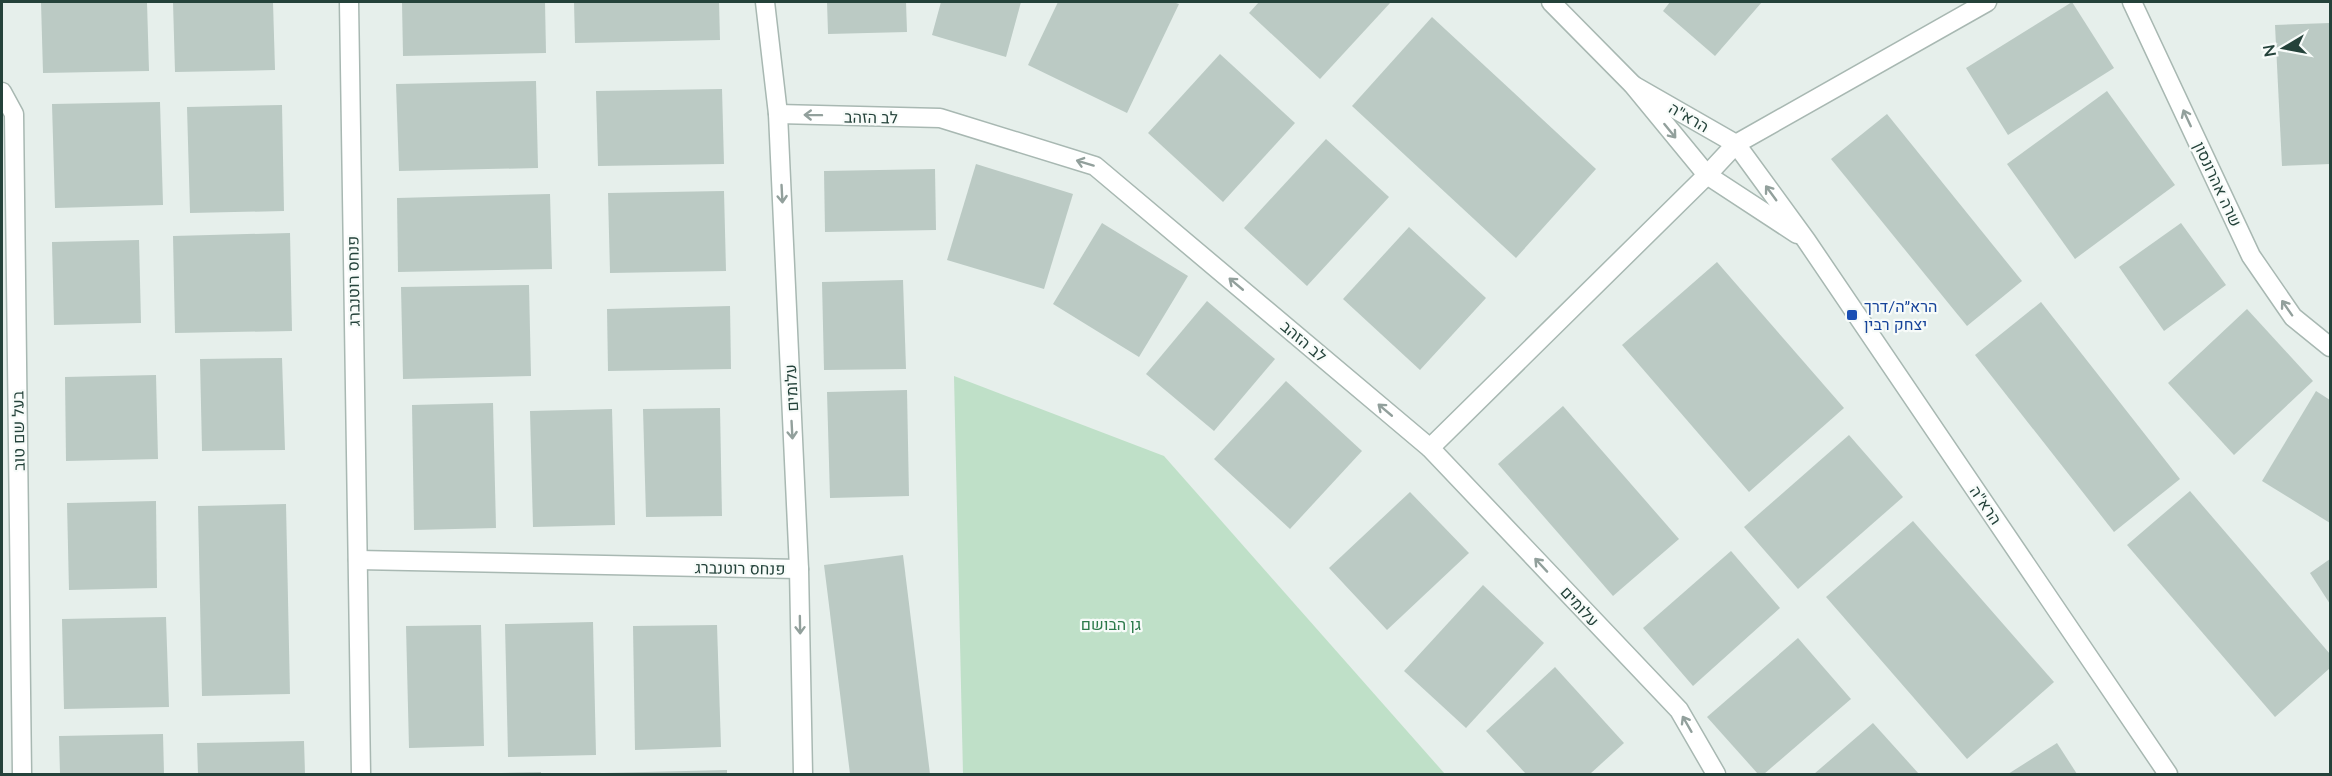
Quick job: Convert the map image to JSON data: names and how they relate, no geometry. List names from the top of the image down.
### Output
{
  "streets": {
    "street": [
      "לב הזהב",
      "הרא\"ה",
      "שרה אהרונסון",
      "פנחס רוטנברג",
      "עלומים",
      "בעל שם טוב"
    ]
  },
  "crossings": [
    ["לב הזהב", "עלומים"],
    ["פנחס רוטנברג", "עלומים"]
  ],
  "one_way": ["לב הזהב", "שרה אהרונסון"],
  "parks": ["גן הבושם"],
  "places": {
    "transit": ["הרא״ה/דרך יצחק רבין"]
  },
  "north": "left"
}
